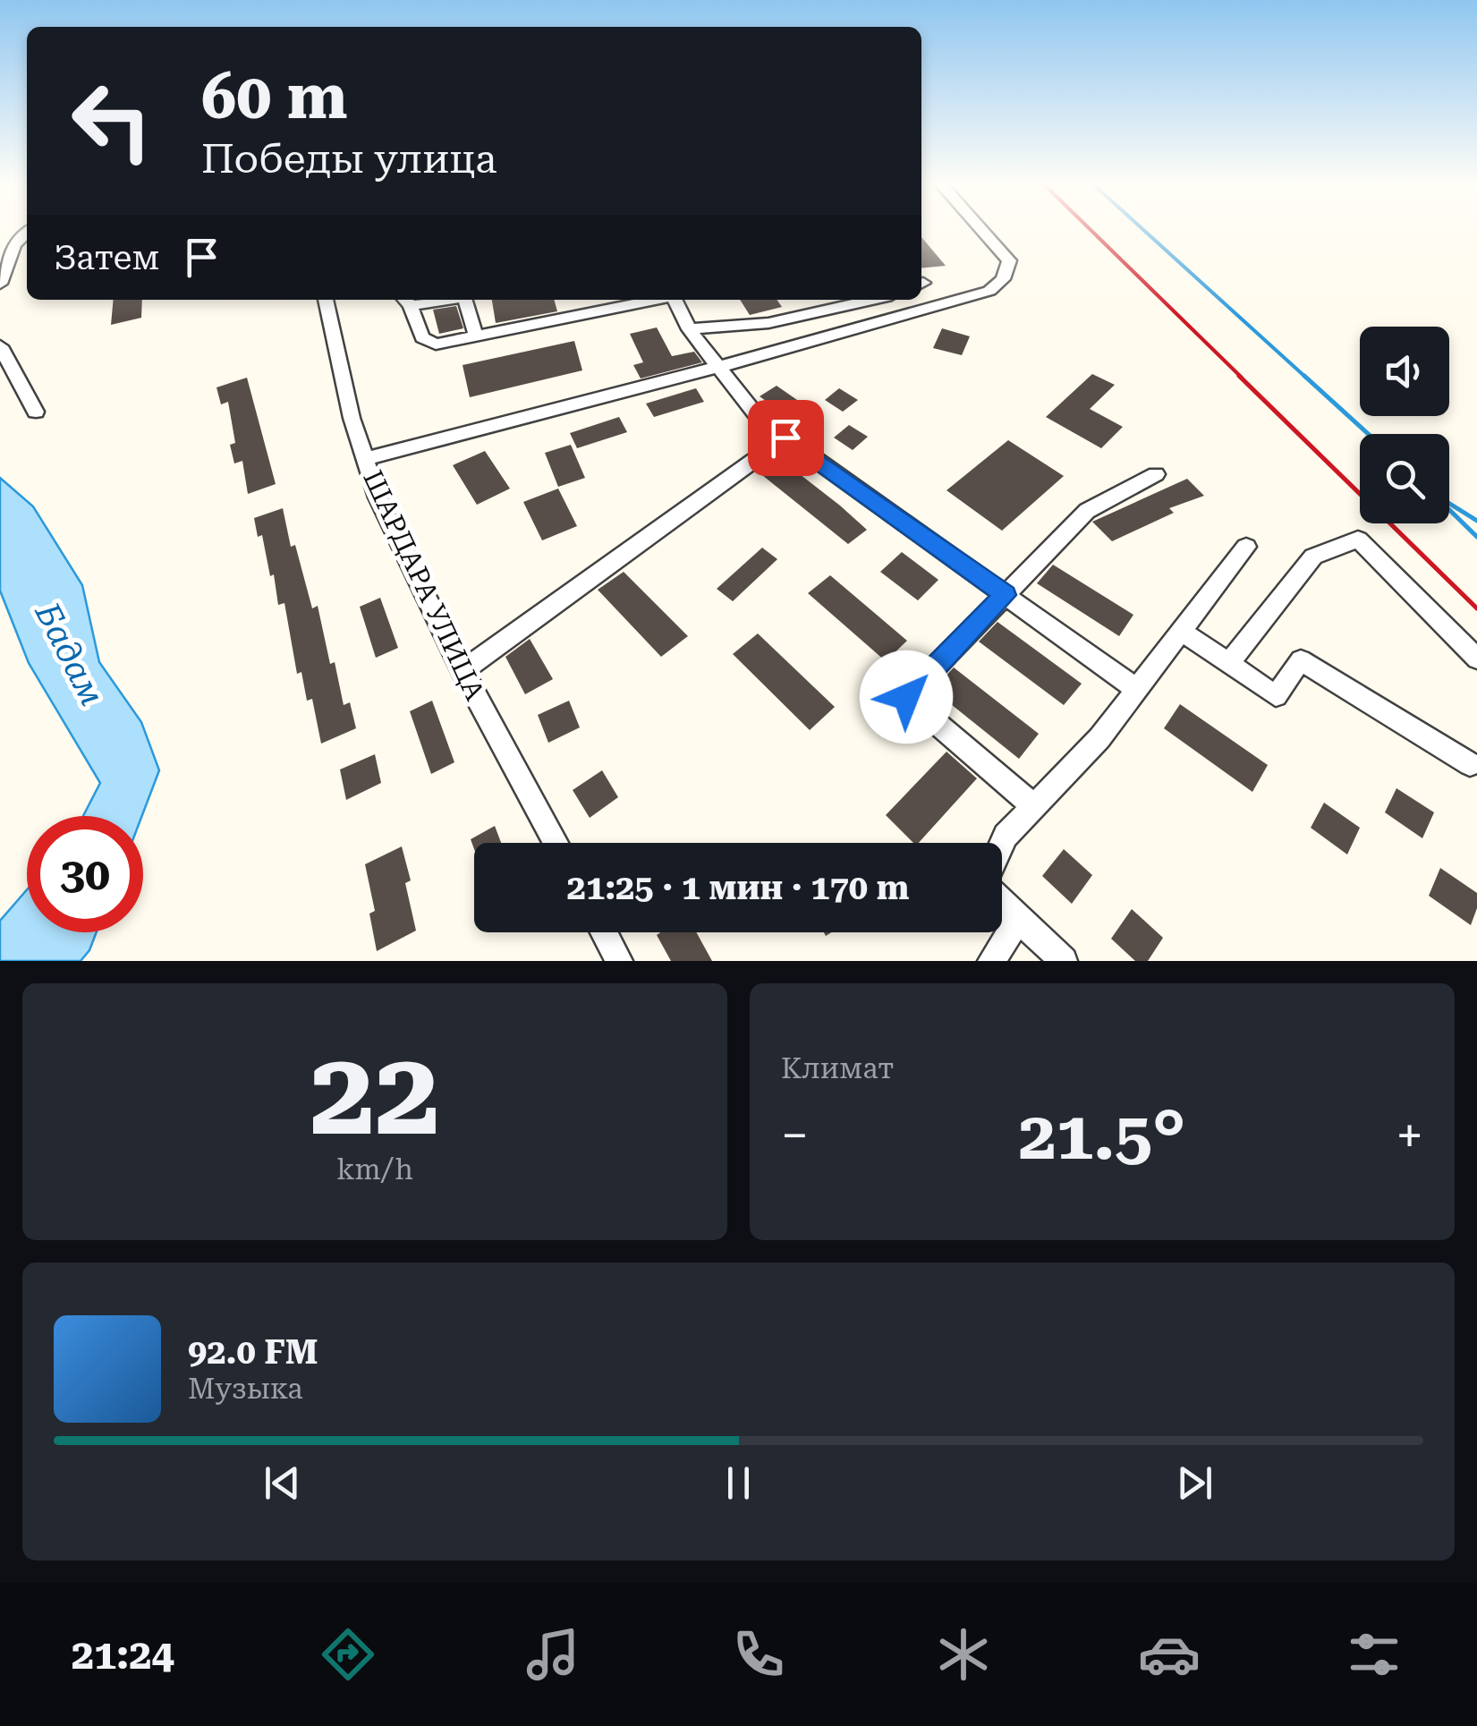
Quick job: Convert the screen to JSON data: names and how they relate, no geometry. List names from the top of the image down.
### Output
{
  "streets": {
    "street": ["ШАРДАРА УЛИЦА"]
  },
  "water": ["Бадам"],
  "page": {
    "turn": ["60 m", "Победы улица"],
    "then": "Затем",
    "limit": "30",
    "trip": "21:25 · 1 мин · 170 m",
    "tile": [
      ["22", "km/h"],
      "Климат"
    ],
    "heat": ["−", "21.5°", "+"],
    "song": ["92.0 FM", "Музыка"],
    "tabs": "21:24"
  }
}
